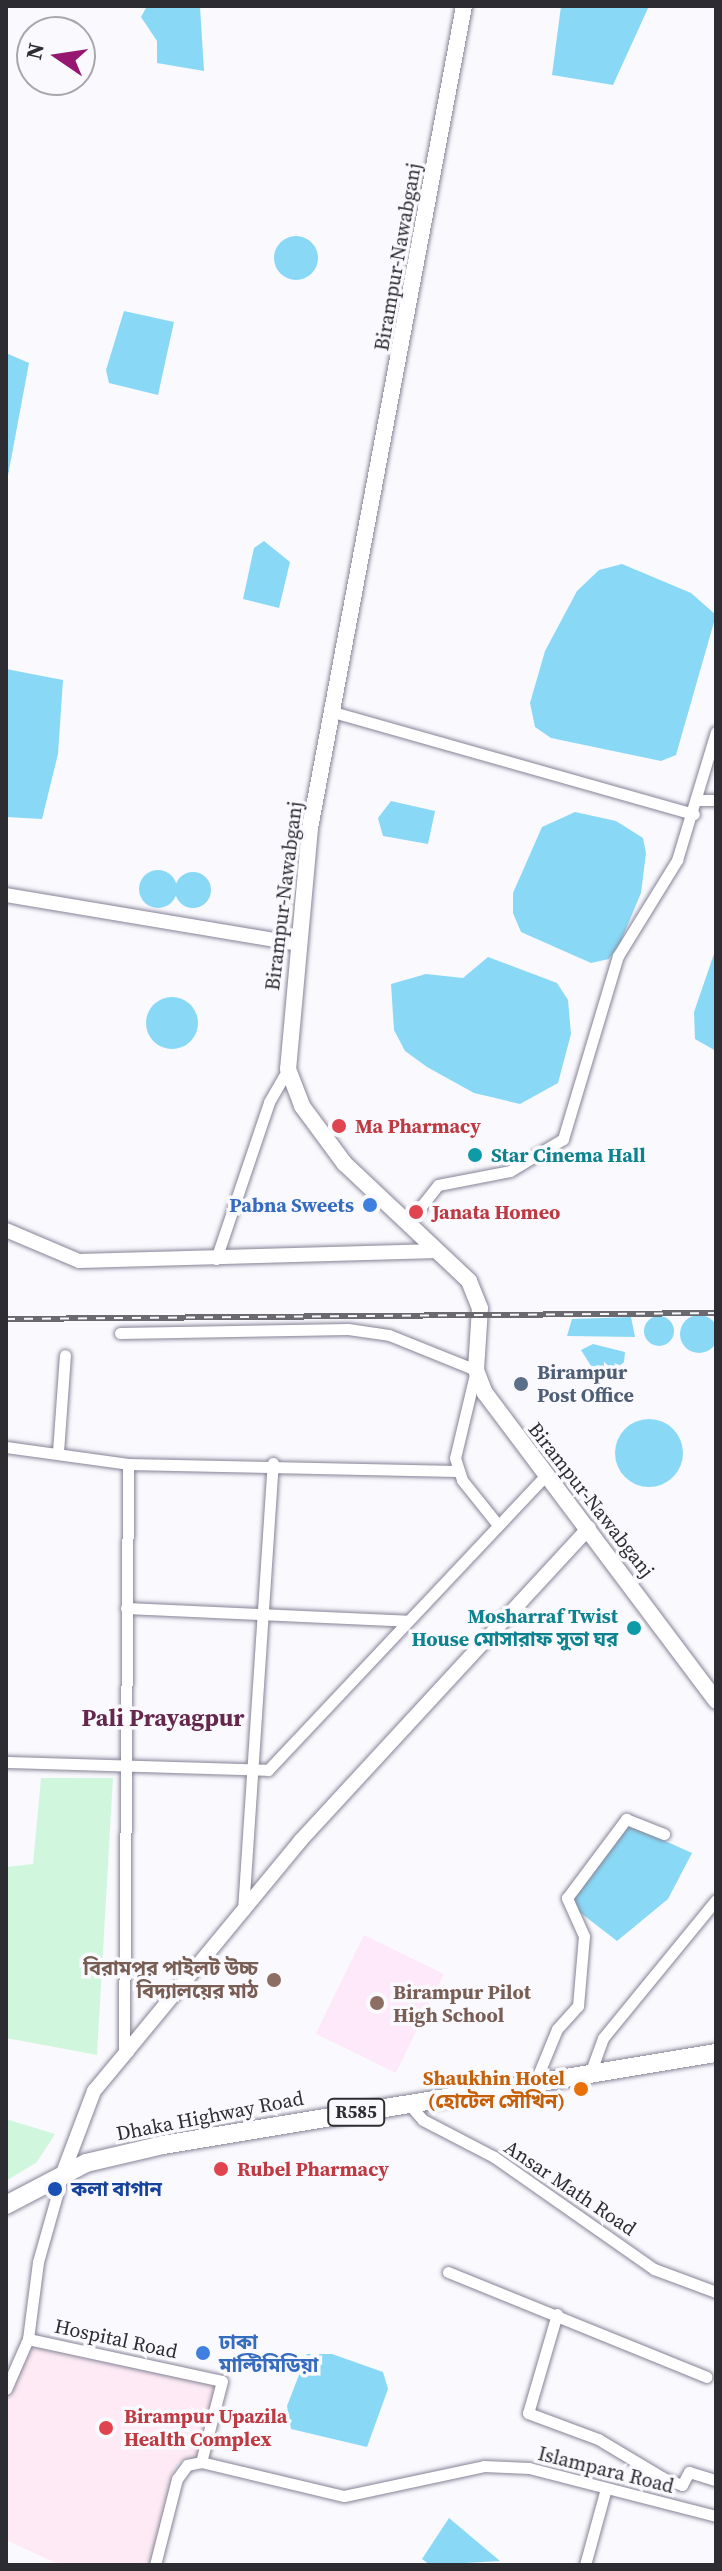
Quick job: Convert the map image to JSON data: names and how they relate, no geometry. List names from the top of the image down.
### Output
{
  "streets": {
    "main road": ["Birampur-Nawabganj", "R585", "Dhaka Highway Road"],
    "street": ["Ansar Math Road", "Hospital Road", "Islampara Road"]
  },
  "crossings": [
    ["Dhaka Highway Road", "Ansar Math Road"],
    ["Dhaka Highway Road", "Hospital Road"],
    ["Hospital Road", "Islampara Road"]
  ],
  "districts": ["Pali Prayagpur"],
  "places": [
    "Ma Pharmacy",
    "Star Cinema Hall",
    "Pabna Sweets",
    "Janata Homeo",
    "Birampur Post Office",
    "Mosharraf Twist House মোসারাফ সুতা ঘর",
    "বিরামপুর পাইলট উচ্চ বিদ্যালয়ের মাঠ",
    "Birampur Pilot High School",
    "Shaukhin Hotel (হোটেল সৌখিন)",
    "Rubel Pharmacy",
    "কলা বাগান",
    "ঢাকা মাল্টিমিডিয়া",
    "Birampur Upazila Health Complex"
  ],
  "north": "left"
}
